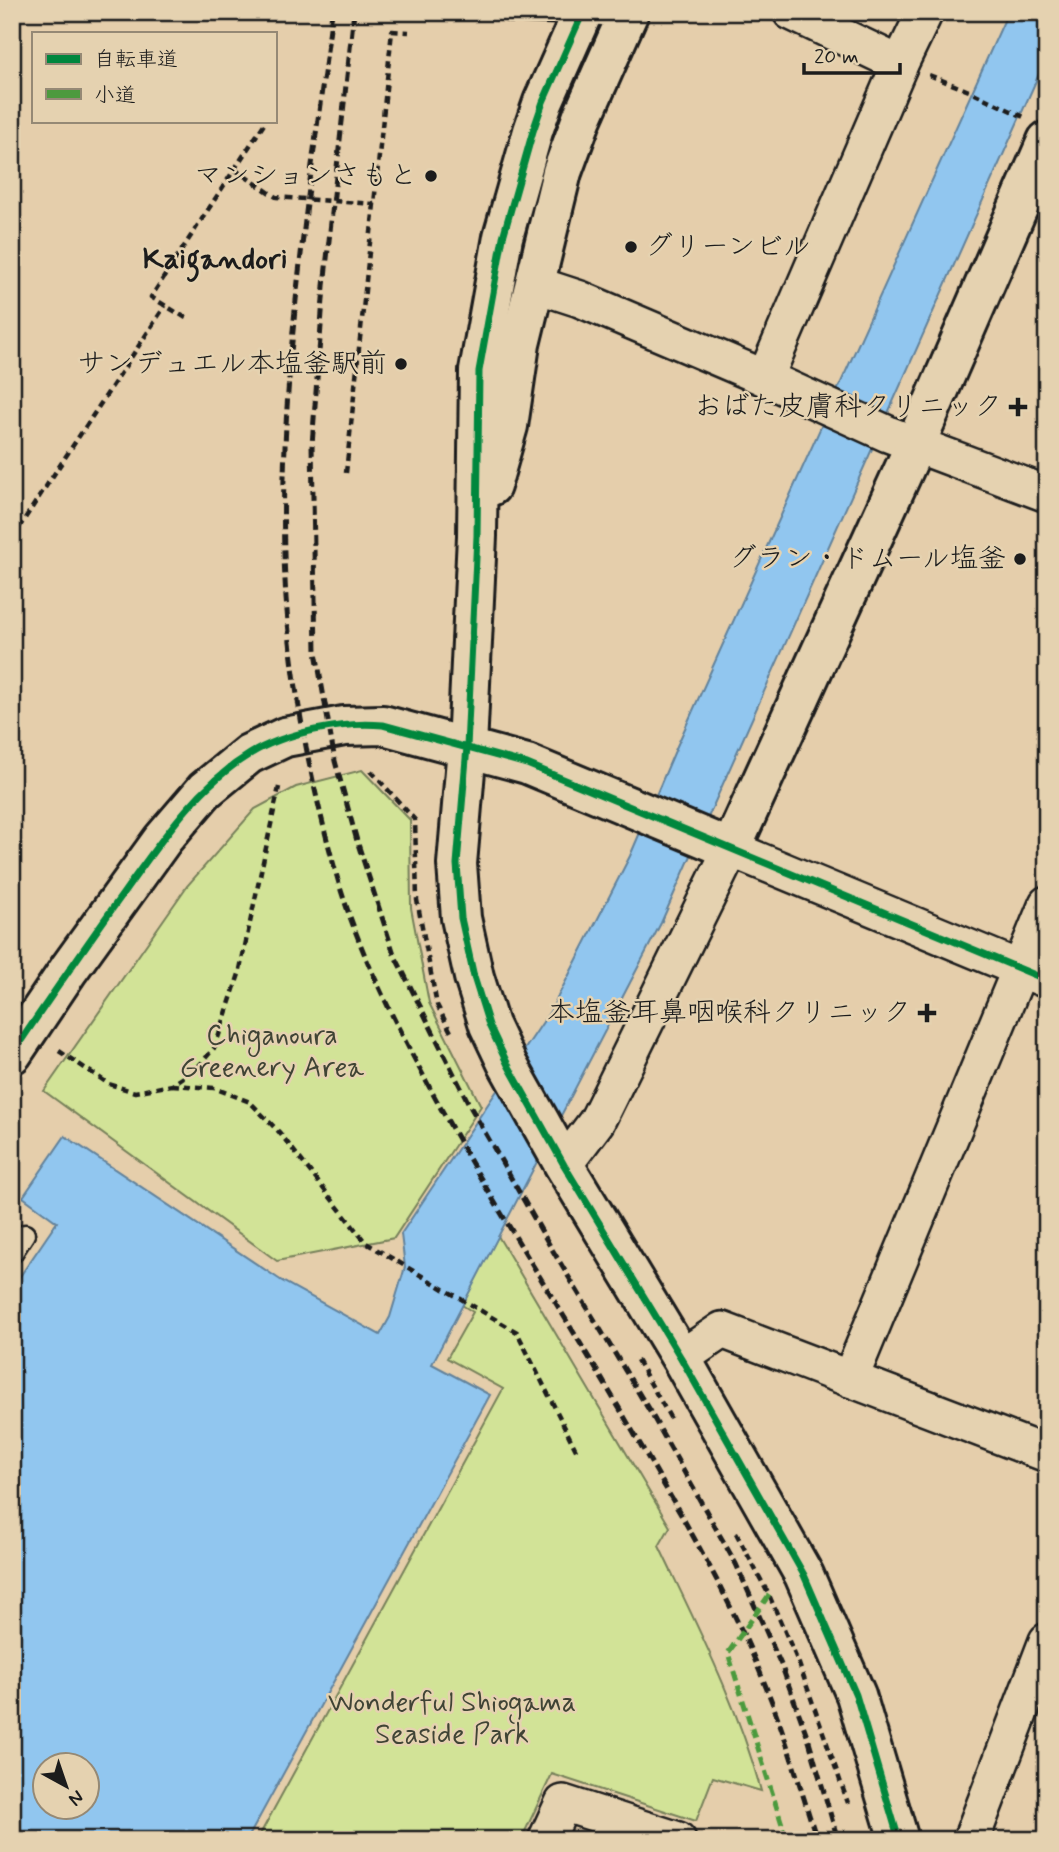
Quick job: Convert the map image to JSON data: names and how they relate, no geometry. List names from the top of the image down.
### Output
{
  "districts": ["Kaigandori"],
  "parks": ["Chiganoura Greenery Area", "Wonderful Shiogama Seaside Park"],
  "places": {
    "other": [
      "マンションさもと",
      "グリーンビル",
      "サンデュエル本塩釜駅前",
      "グラン・ドムール塩釜"
    ],
    "health": ["おばた皮膚科クリニック", "本塩釜耳鼻咽喉科クリニック"]
  },
  "legend": ["自転車道", "小道"],
  "scale_bar": "20 m",
  "north": "bottom right"
}
